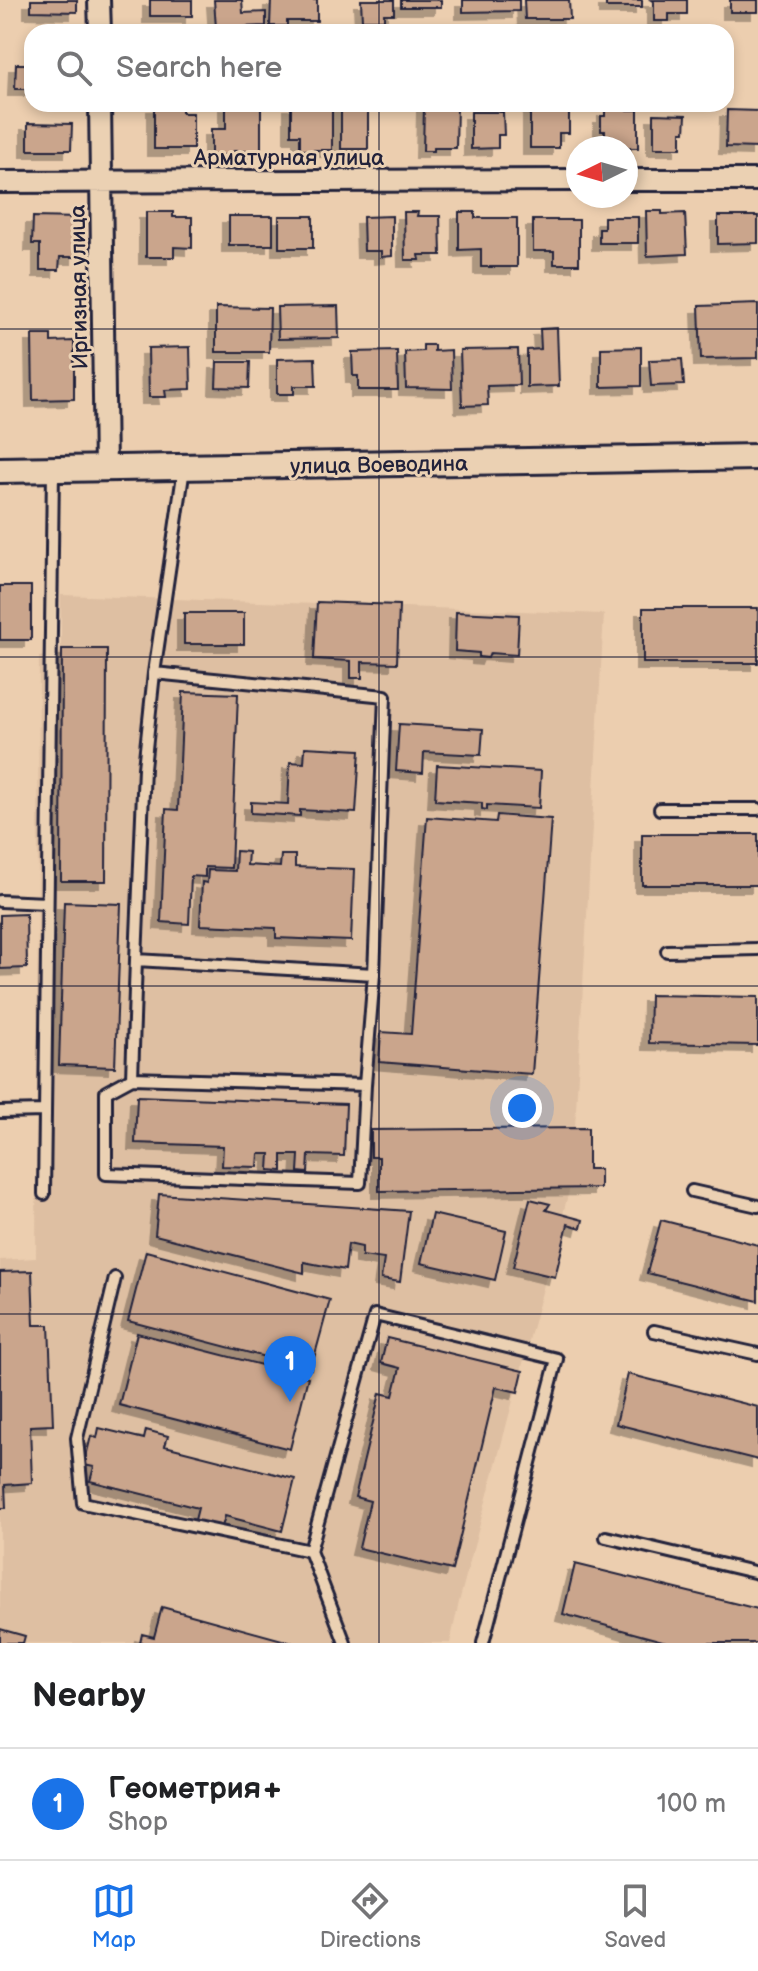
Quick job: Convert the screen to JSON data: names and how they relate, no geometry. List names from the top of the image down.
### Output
{
  "streets": {
    "street": ["Арматурная улица", "Иргизная улица", "улица Воеводина"]
  },
  "crossings": [
    ["Арматурная улица", "Иргизная улица"],
    ["Иргизная улица", "улица Воеводина"]
  ],
  "north": "left",
  "page": {
    "search": "Search here",
    "pins": "1",
    "heading": "Nearby",
    "list": [
      {
        "mark": "1",
        "name": "Геометрия+",
        "note": "Shop",
        "value": "100 m"
      }
    ],
    "nav": ["Map", "Directions", "Saved"]
  }
}
